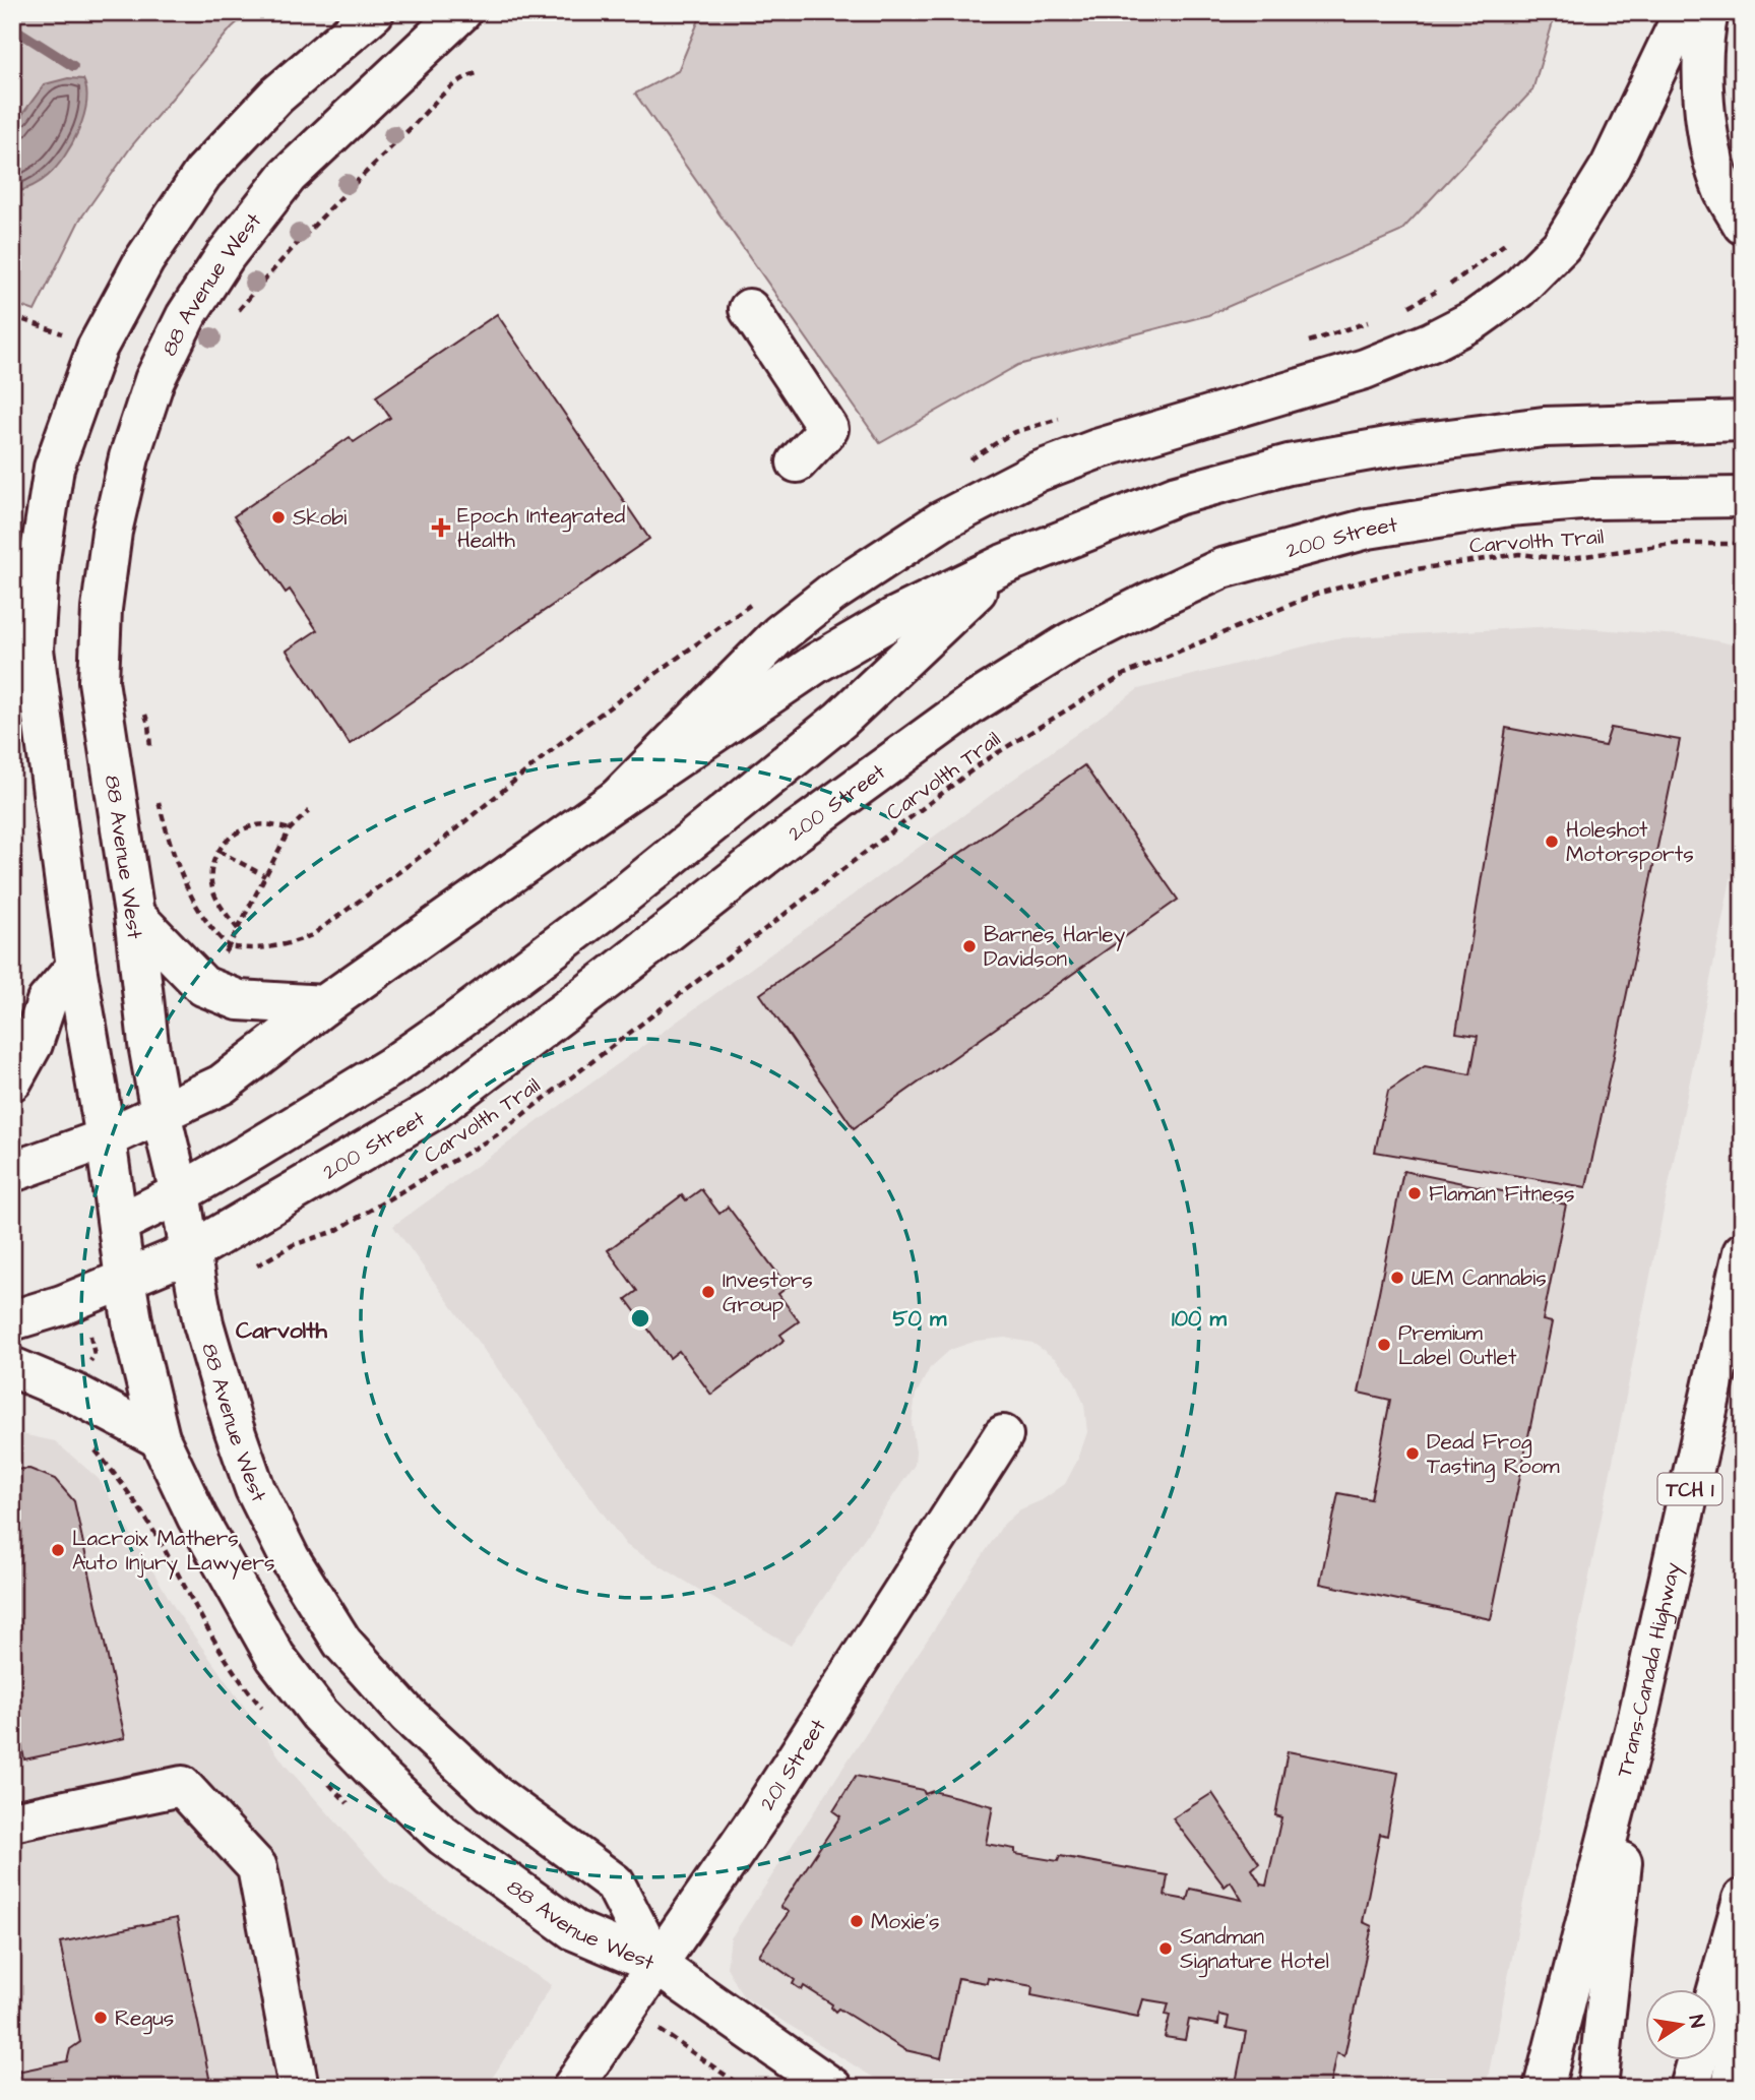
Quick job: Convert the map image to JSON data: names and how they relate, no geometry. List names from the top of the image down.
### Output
{
  "streets": {
    "main road": [
      "88 Avenue West",
      "200 Street",
      "TCH 1",
      "Trans-Canada Highway",
      "201 Street"
    ],
    "path": ["Carvolth Trail"]
  },
  "crossings": [
    ["88 Avenue West", "200 Street"],
    ["88 Avenue West", "201 Street"]
  ],
  "districts": ["Carvolth"],
  "places": {
    "other": [
      "Skobi",
      "Holeshot Motorsports",
      "Barnes Harley Davidson",
      "Flaman Fitness",
      "UEM Cannabis",
      "Investors Group",
      "Premium Label Outlet",
      "Dead Frog Tasting Room",
      "Lacroix Mathers Auto Injury Lawyers",
      "Moxie's",
      "Sandman Signature Hotel",
      "Regus"
    ],
    "health": ["Epoch Integrated Health"]
  },
  "north": "right",
  "rings": ["50 m", "100 m"]
}
